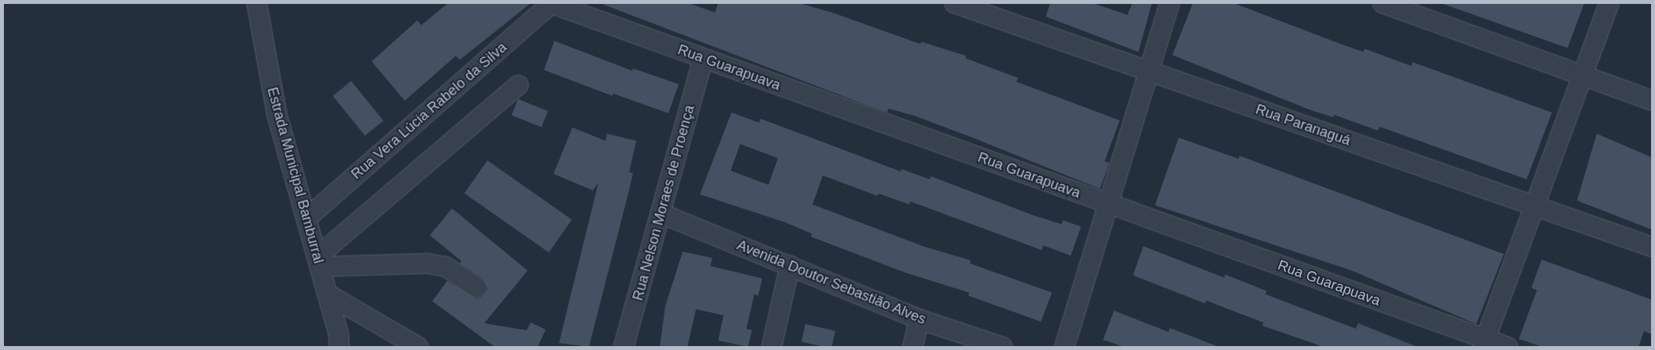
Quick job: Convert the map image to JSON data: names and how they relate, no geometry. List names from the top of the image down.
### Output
{
  "streets": {
    "street": [
      "Rua Guarapuava",
      "Rua Vera Lúcia Rabelo da Silva",
      "Rua Paranaguá",
      "Estrada Municipal Bamburral",
      "Rua Nelson Moraes de Proença",
      "Avenida Doutor Sebastião Alves"
    ]
  },
  "crossings": [
    ["Rua Guarapuava", "Rua Vera Lúcia Rabelo da Silva"],
    ["Rua Guarapuava", "Rua Nelson Moraes de Proença"],
    ["Rua Vera Lúcia Rabelo da Silva", "Estrada Municipal Bamburral"],
    ["Rua Nelson Moraes de Proença", "Avenida Doutor Sebastião Alves"]
  ]
}
